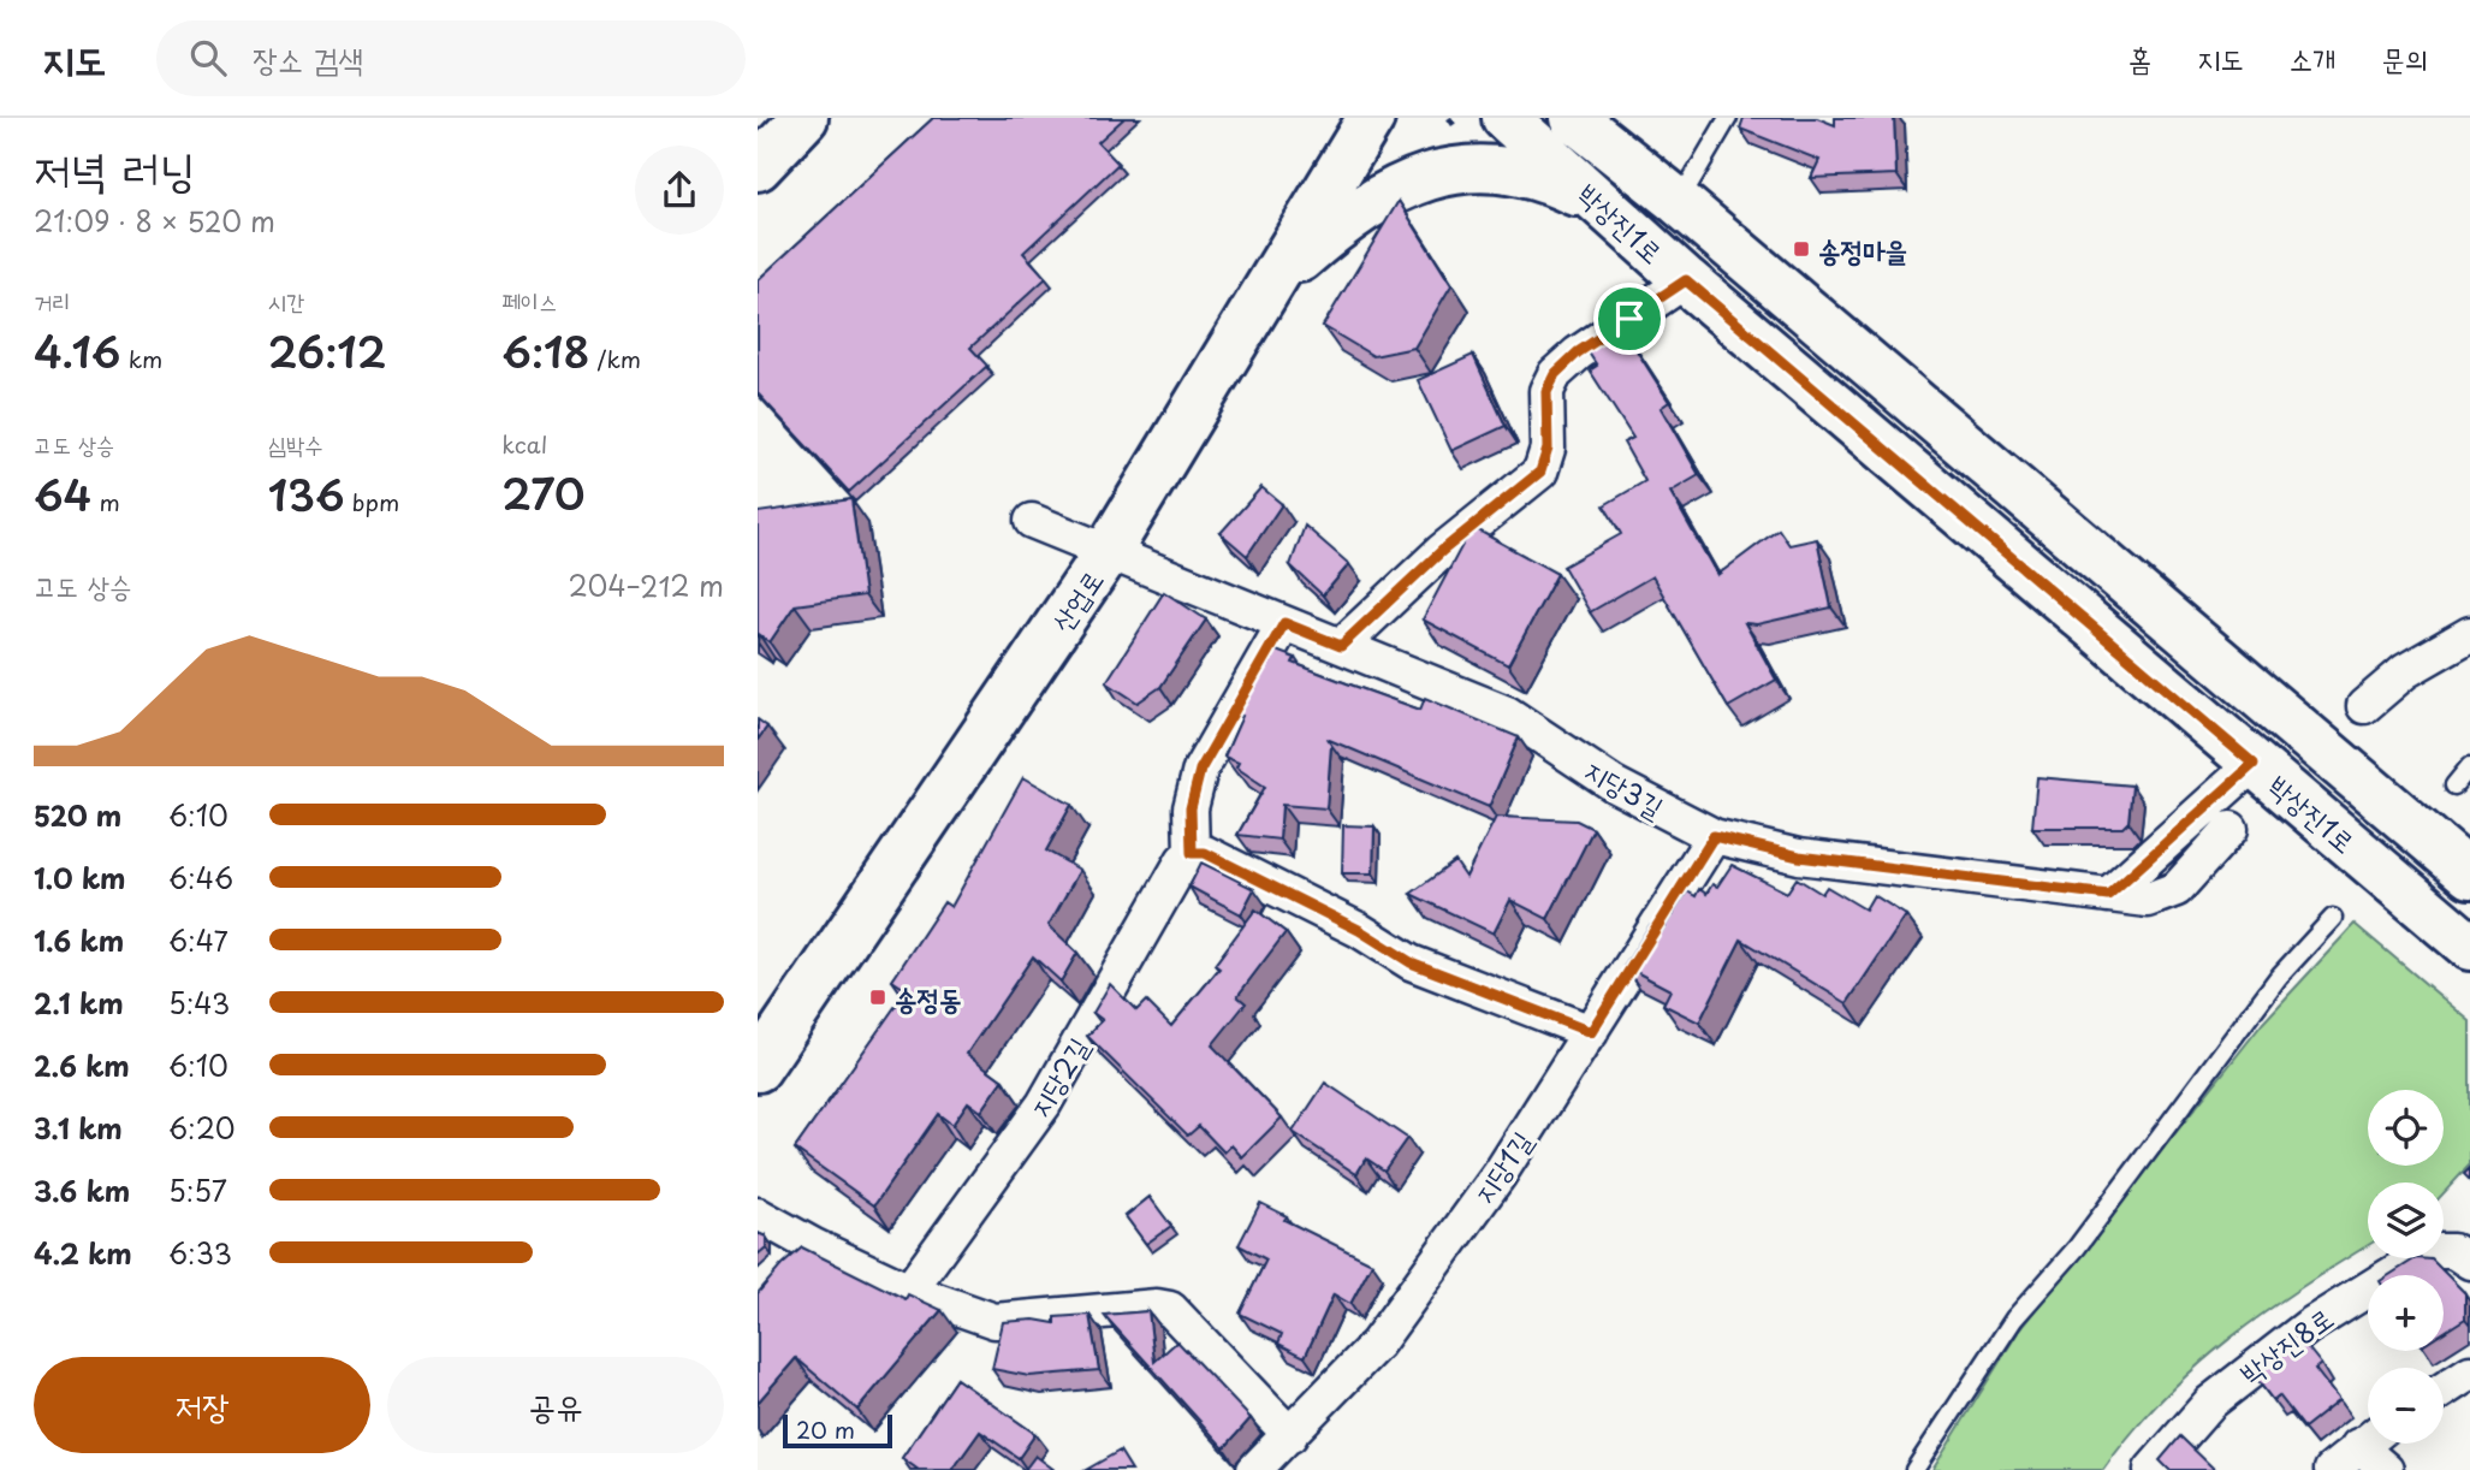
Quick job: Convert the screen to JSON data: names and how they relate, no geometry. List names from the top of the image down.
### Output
{
  "streets": {
    "street": [
      "박상진1로",
      "산업로",
      "지당3길",
      "지당2길",
      "지당1길",
      "박상진8로"
    ]
  },
  "crossings": [
    ["산업로", "지당3길"],
    ["지당3길", "지당1길"]
  ],
  "places": {
    "transit": ["송정마을", "송정동"]
  },
  "scale_bar": "20 m",
  "page": {
    "header": "지도",
    "search": "장소 검색",
    "nav": [
      "홈",
      "지도",
      "소개",
      "문의"
    ],
    "heading": ["저녁 러닝", "21:09 · 8 × 520 m"],
    "stats": [
      ["거리", "4.16 km"],
      ["시간", "26:12"],
      ["페이스", "6:18 /km"],
      ["고도 상승", "64 m"],
      ["심박수", "136 bpm"],
      ["kcal", "270"]
    ],
    "chart": ["고도 상승", "204–212 m"],
    "list": [
      {
        "name": "520 m",
        "note": "6:10"
      },
      {
        "name": "1.0 km",
        "note": "6:46"
      },
      {
        "name": "1.6 km",
        "note": "6:47"
      },
      {
        "name": "2.1 km",
        "note": "5:43"
      },
      {
        "name": "2.6 km",
        "note": "6:10"
      },
      {
        "name": "3.1 km",
        "note": "6:20"
      },
      {
        "name": "3.6 km",
        "note": "5:57"
      },
      {
        "name": "4.2 km",
        "note": "6:33"
      }
    ],
    "map_buttons": ["+", "−"],
    "buttons": ["저장", "공유"],
    "scale": "20 m"
  }
}
